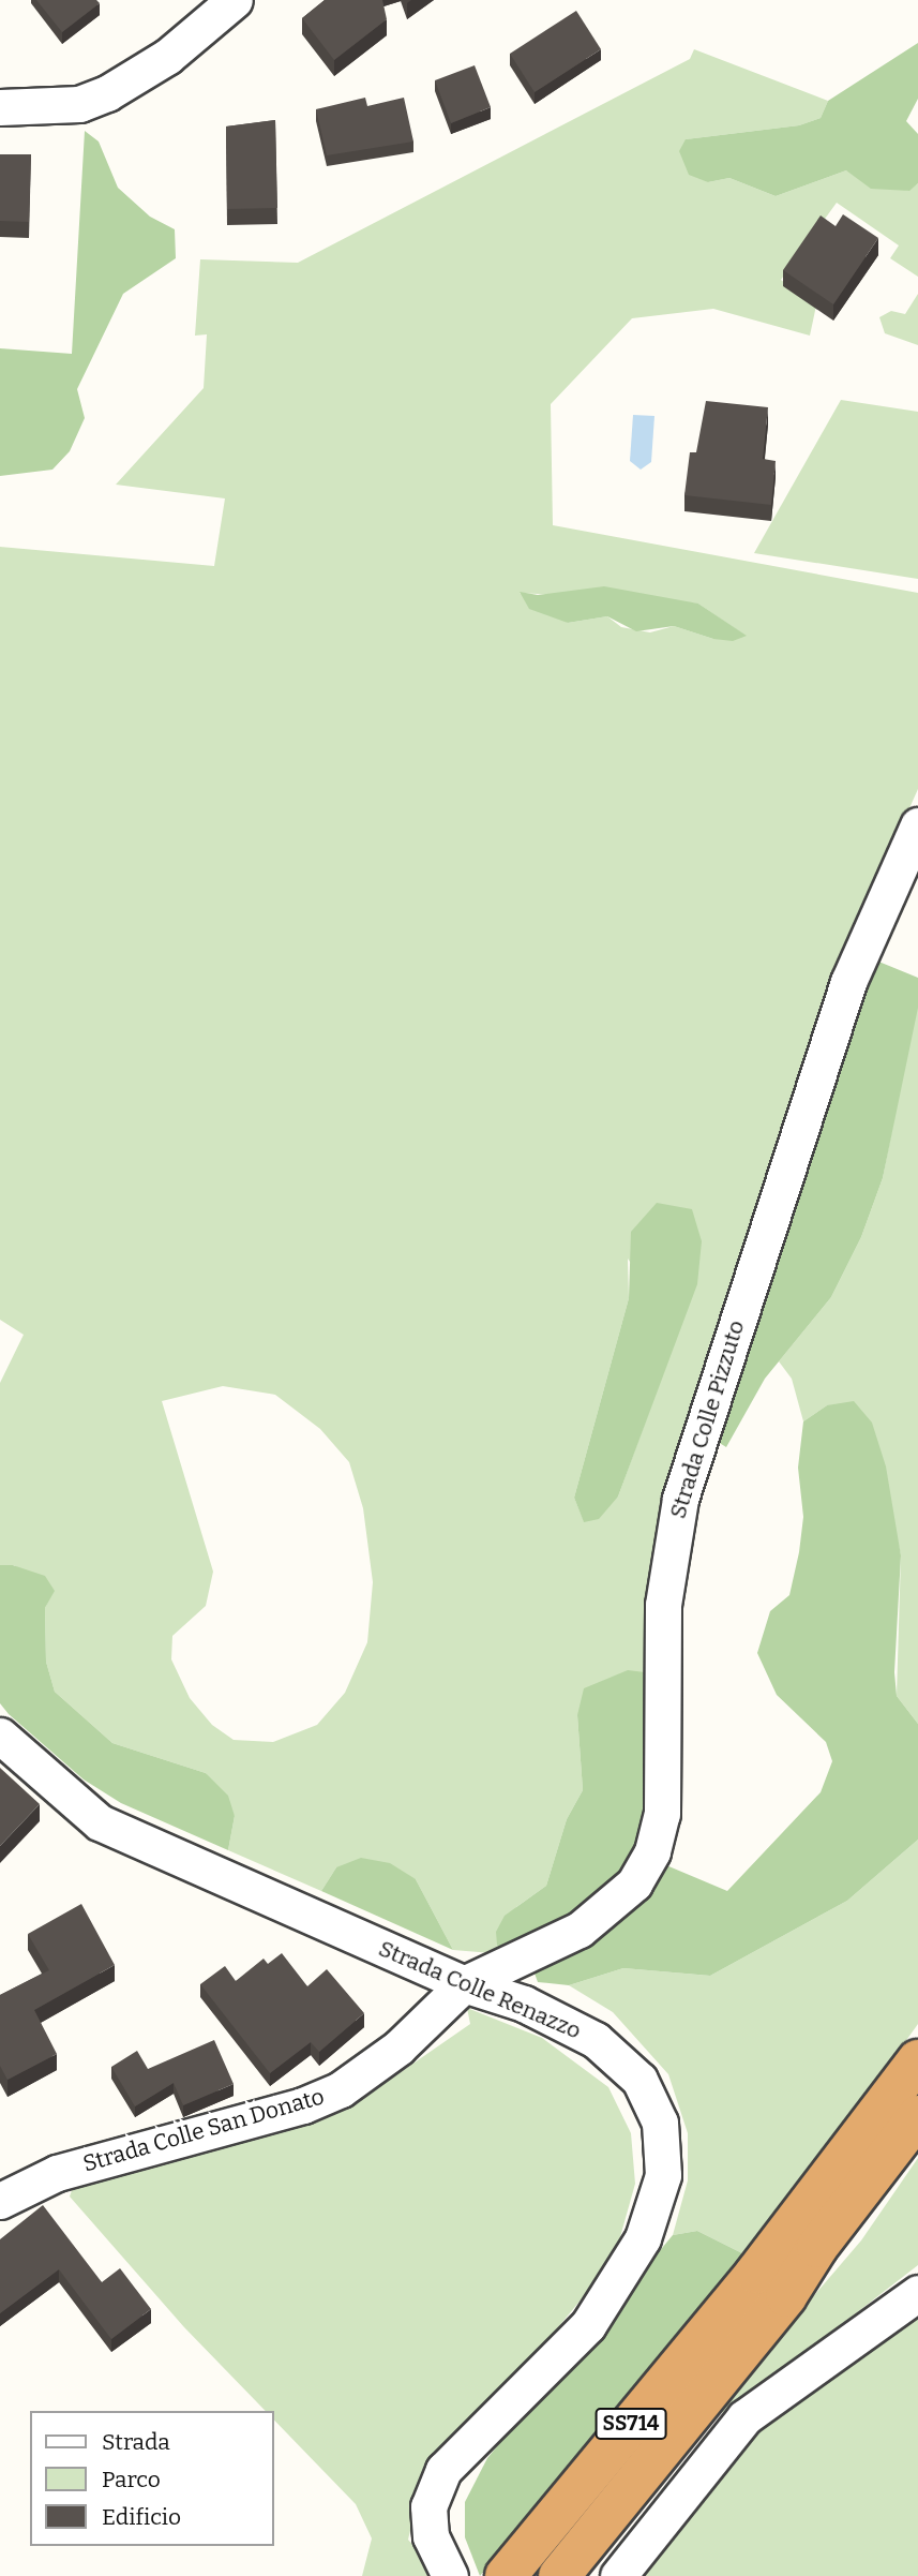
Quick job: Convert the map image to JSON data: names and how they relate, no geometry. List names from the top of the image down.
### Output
{
  "streets": {
    "highway": ["SS714"],
    "street": ["Strada Colle Pizzuto", "Strada Colle Renazzo", "Strada Colle San Donato"]
  },
  "crossings": [
    ["Strada Colle Pizzuto", "Strada Colle Renazzo"],
    ["Strada Colle Pizzuto", "Strada Colle San Donato"],
    ["Strada Colle Renazzo", "Strada Colle San Donato"]
  ],
  "legend": ["Strada", "Parco", "Edificio"]
}
